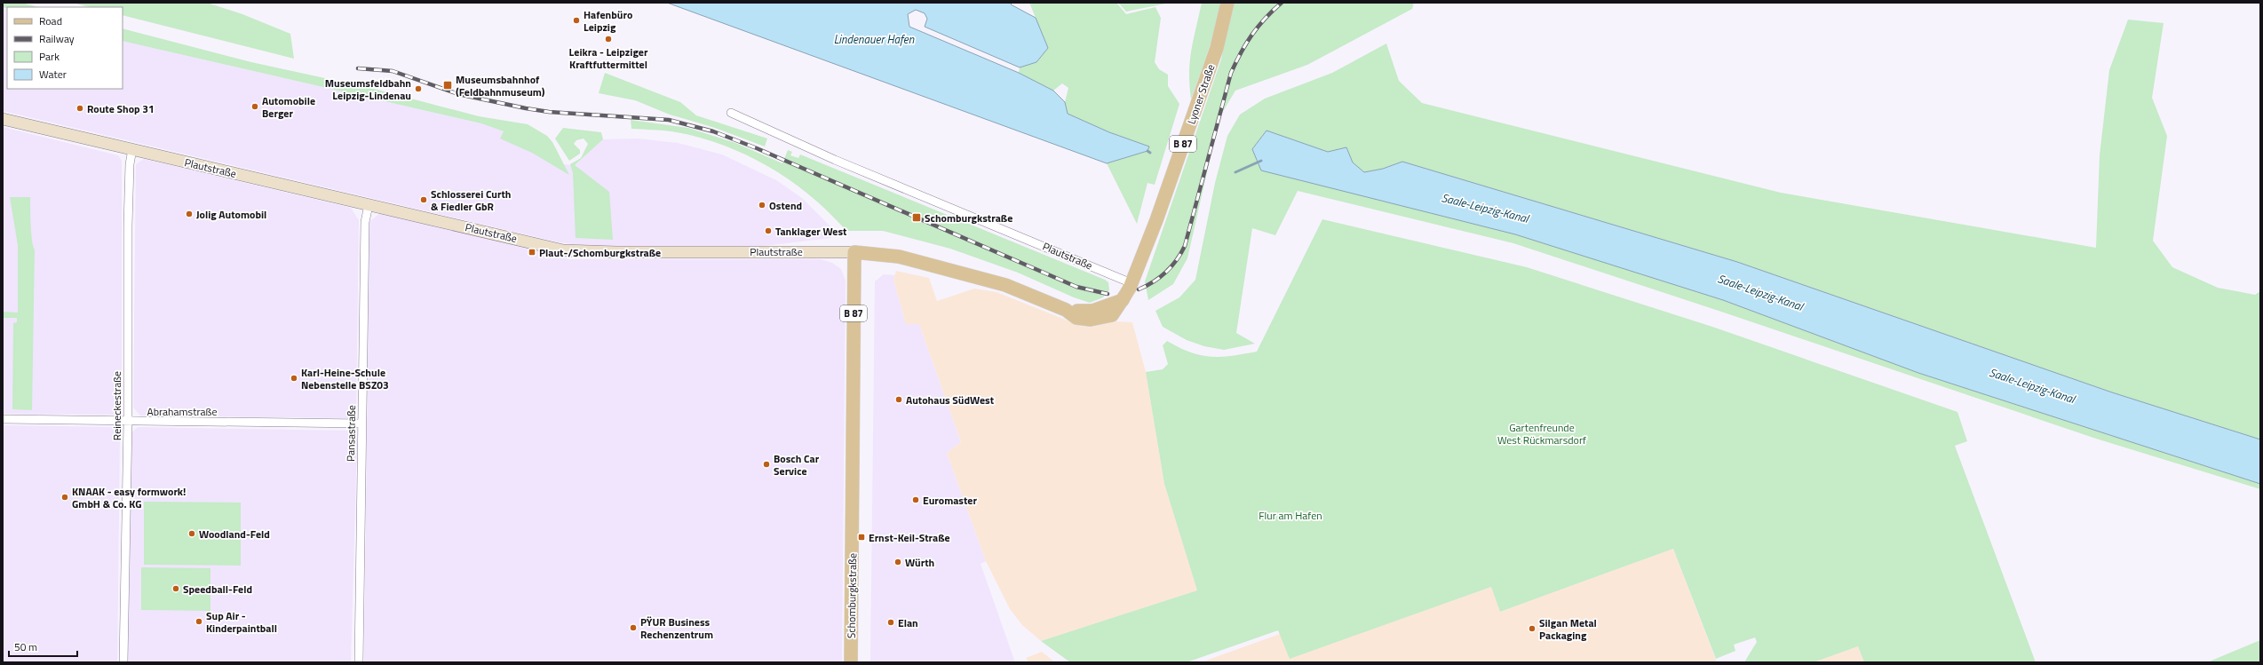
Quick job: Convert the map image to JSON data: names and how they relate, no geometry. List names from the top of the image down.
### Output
{
  "streets": {
    "main road": [
      "Lyoner Straße",
      "B 87",
      "Plautstraße",
      "Schomburgkstraße"
    ],
    "street": ["Reineckestraße", "Abrahamstraße", "Pansastraße"]
  },
  "crossings": [
    ["Lyoner Straße", "Plautstraße"],
    ["Plautstraße", "Reineckestraße"],
    ["Plautstraße", "Pansastraße"],
    ["Plautstraße", "Schomburgkstraße"],
    ["Reineckestraße", "Abrahamstraße"],
    ["Abrahamstraße", "Pansastraße"]
  ],
  "water": ["Lindenauer Hafen", "Saale-Leipzig-Kanal"],
  "parks": ["Gartenfreunde West Rückmarsdorf", "Flur am Hafen"],
  "places": {
    "other": [
      "Hafenbüro Leipzig",
      "Leikra - Leipziger Kraftfuttermittel",
      "Museumsfeldbahn Leipzig-Lindenau",
      "Automobile Berger",
      "Route Shop 31",
      "Schlosserei Curth & Fiedler GbR",
      "Ostend",
      "Jolig Automobil",
      "Tanklager West",
      "Karl-Heine-Schule Nebenstelle BSZ03",
      "Autohaus SüdWest",
      "Bosch Car Service",
      "KNAAK - easy formwork! GmbH & Co. KG",
      "Euromaster",
      "Woodland-Feld",
      "Würth",
      "Speedball-Feld",
      "Sup Air - Kinderpaintball",
      "Elan",
      "PŸUR Business Rechenzentrum",
      "Silgan Metal Packaging"
    ],
    "transit": [
      "Museumsbahnhof (Feldbahnmuseum)",
      "Schomburgkstraße",
      "Plaut-/Schomburgkstraße",
      "Ernst-Keil-Straße"
    ]
  },
  "legend": [
    "Road",
    "Railway",
    "Park",
    "Water"
  ],
  "scale_bar": "50 m"
}
